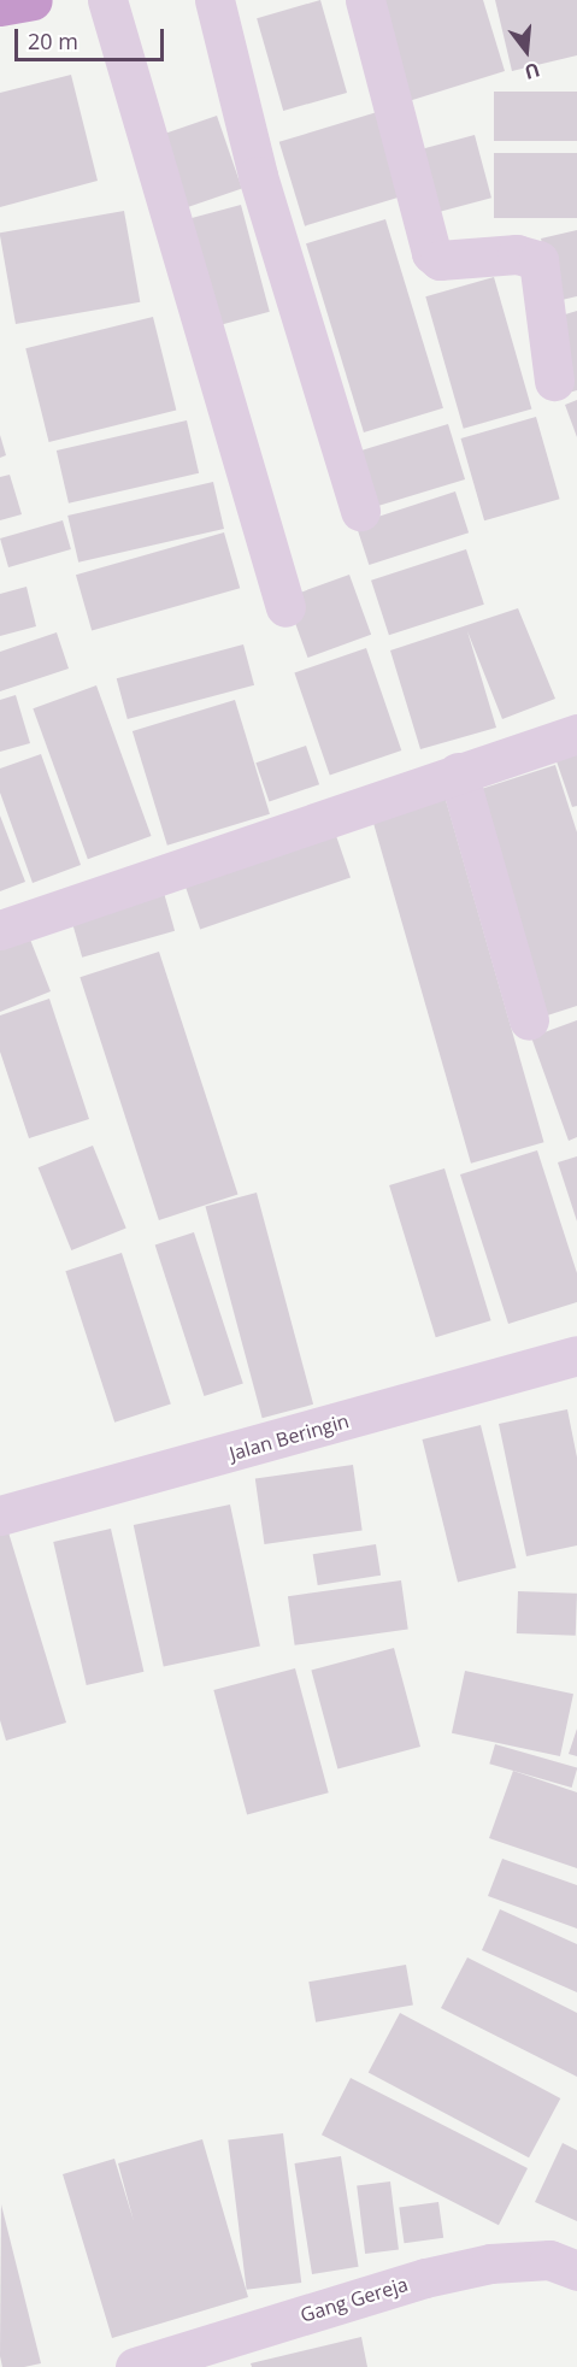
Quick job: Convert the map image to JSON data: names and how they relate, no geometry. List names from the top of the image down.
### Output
{
  "streets": {
    "street": ["Jalan Beringin", "Gang Gereja"]
  },
  "scale_bar": "20 m",
  "north": "bottom"
}
